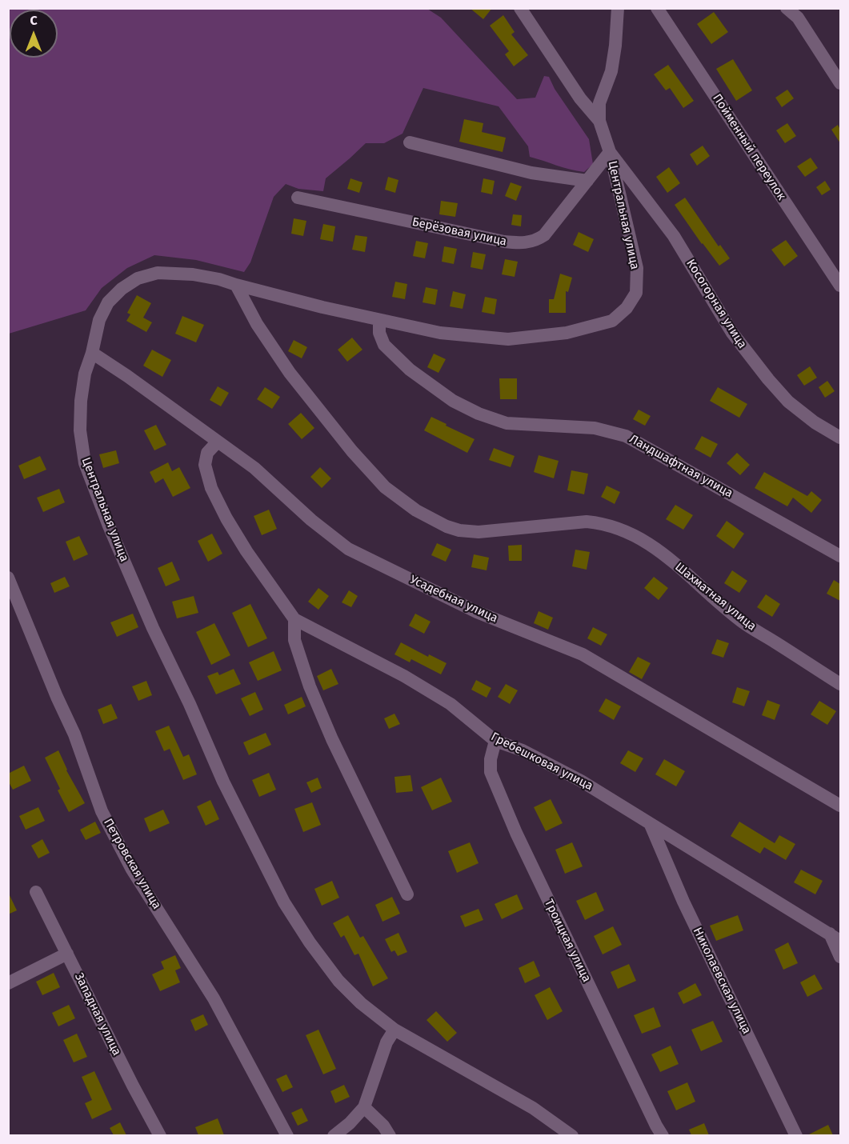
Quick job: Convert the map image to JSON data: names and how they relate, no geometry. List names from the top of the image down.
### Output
{
  "streets": {
    "street": [
      "Пойменный переулок",
      "Центральная улица",
      "Берёзовая улица",
      "Косогорная улица",
      "Ландшафтная улица",
      "Шахматная улица",
      "Усадебная улица",
      "Гребешковая улица",
      "Петровская улица",
      "Троицкая улица",
      "Николаевская улица",
      "Западная улица"
    ]
  },
  "crossings": [
    ["Центральная улица", "Берёзовая улица"],
    ["Центральная улица", "Косогорная улица"],
    ["Центральная улица", "Ландшафтная улица"],
    ["Центральная улица", "Шахматная улица"],
    ["Центральная улица", "Усадебная улица"],
    ["Берёзовая улица", "Косогорная улица"],
    ["Усадебная улица", "Гребешковая улица"],
    ["Гребешковая улица", "Троицкая улица"],
    ["Гребешковая улица", "Николаевская улица"]
  ],
  "north": "top"
}
